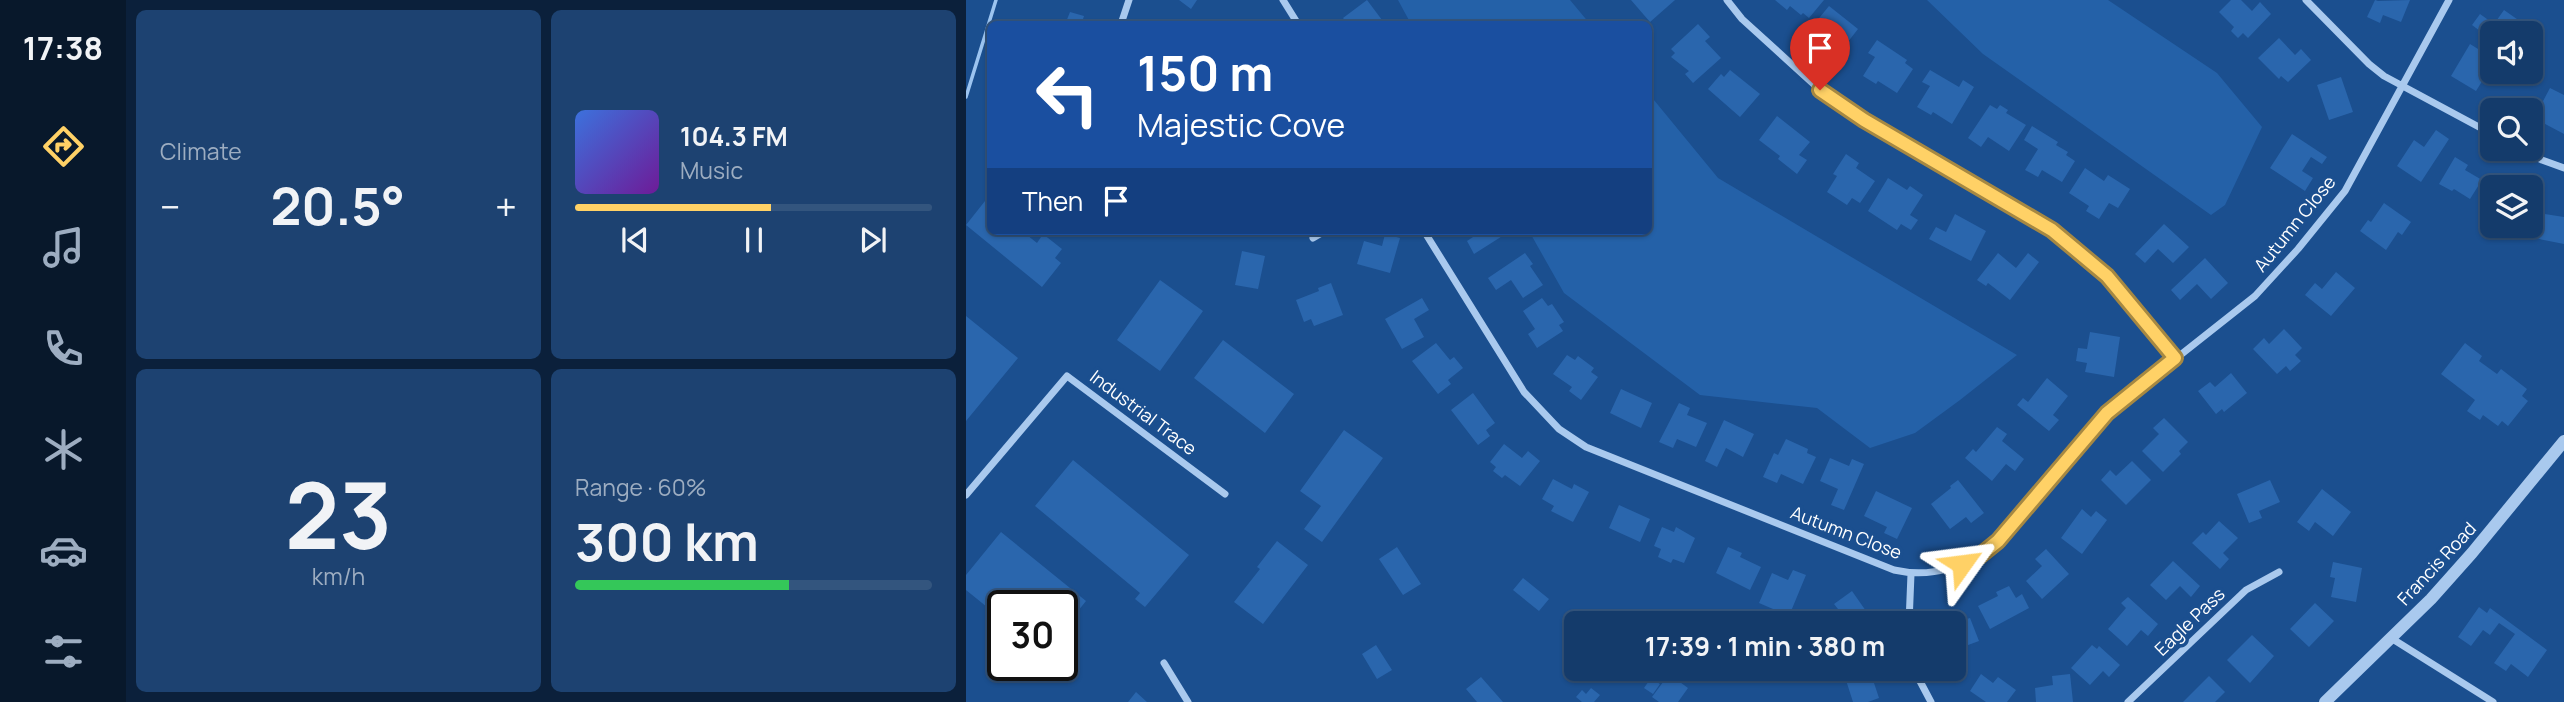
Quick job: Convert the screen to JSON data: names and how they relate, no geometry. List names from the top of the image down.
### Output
{
  "streets": {
    "street": [
      "Autumn Close",
      "Industrial Trace",
      "Francis Road",
      "Eagle Pass"
    ]
  },
  "page": {
    "tabs": "17:38",
    "tile": [
      "Climate",
      ["23", "km/h"],
      ["Range · 60%", "300 km"]
    ],
    "turn": ["150 m", "Majestic Cove"],
    "song": ["104.3 FM", "Music"],
    "then": "Then",
    "heat": ["−", "20.5°", "+"],
    "limit": "30",
    "trip": "17:39 · 1 min · 380 m"
  }
}
